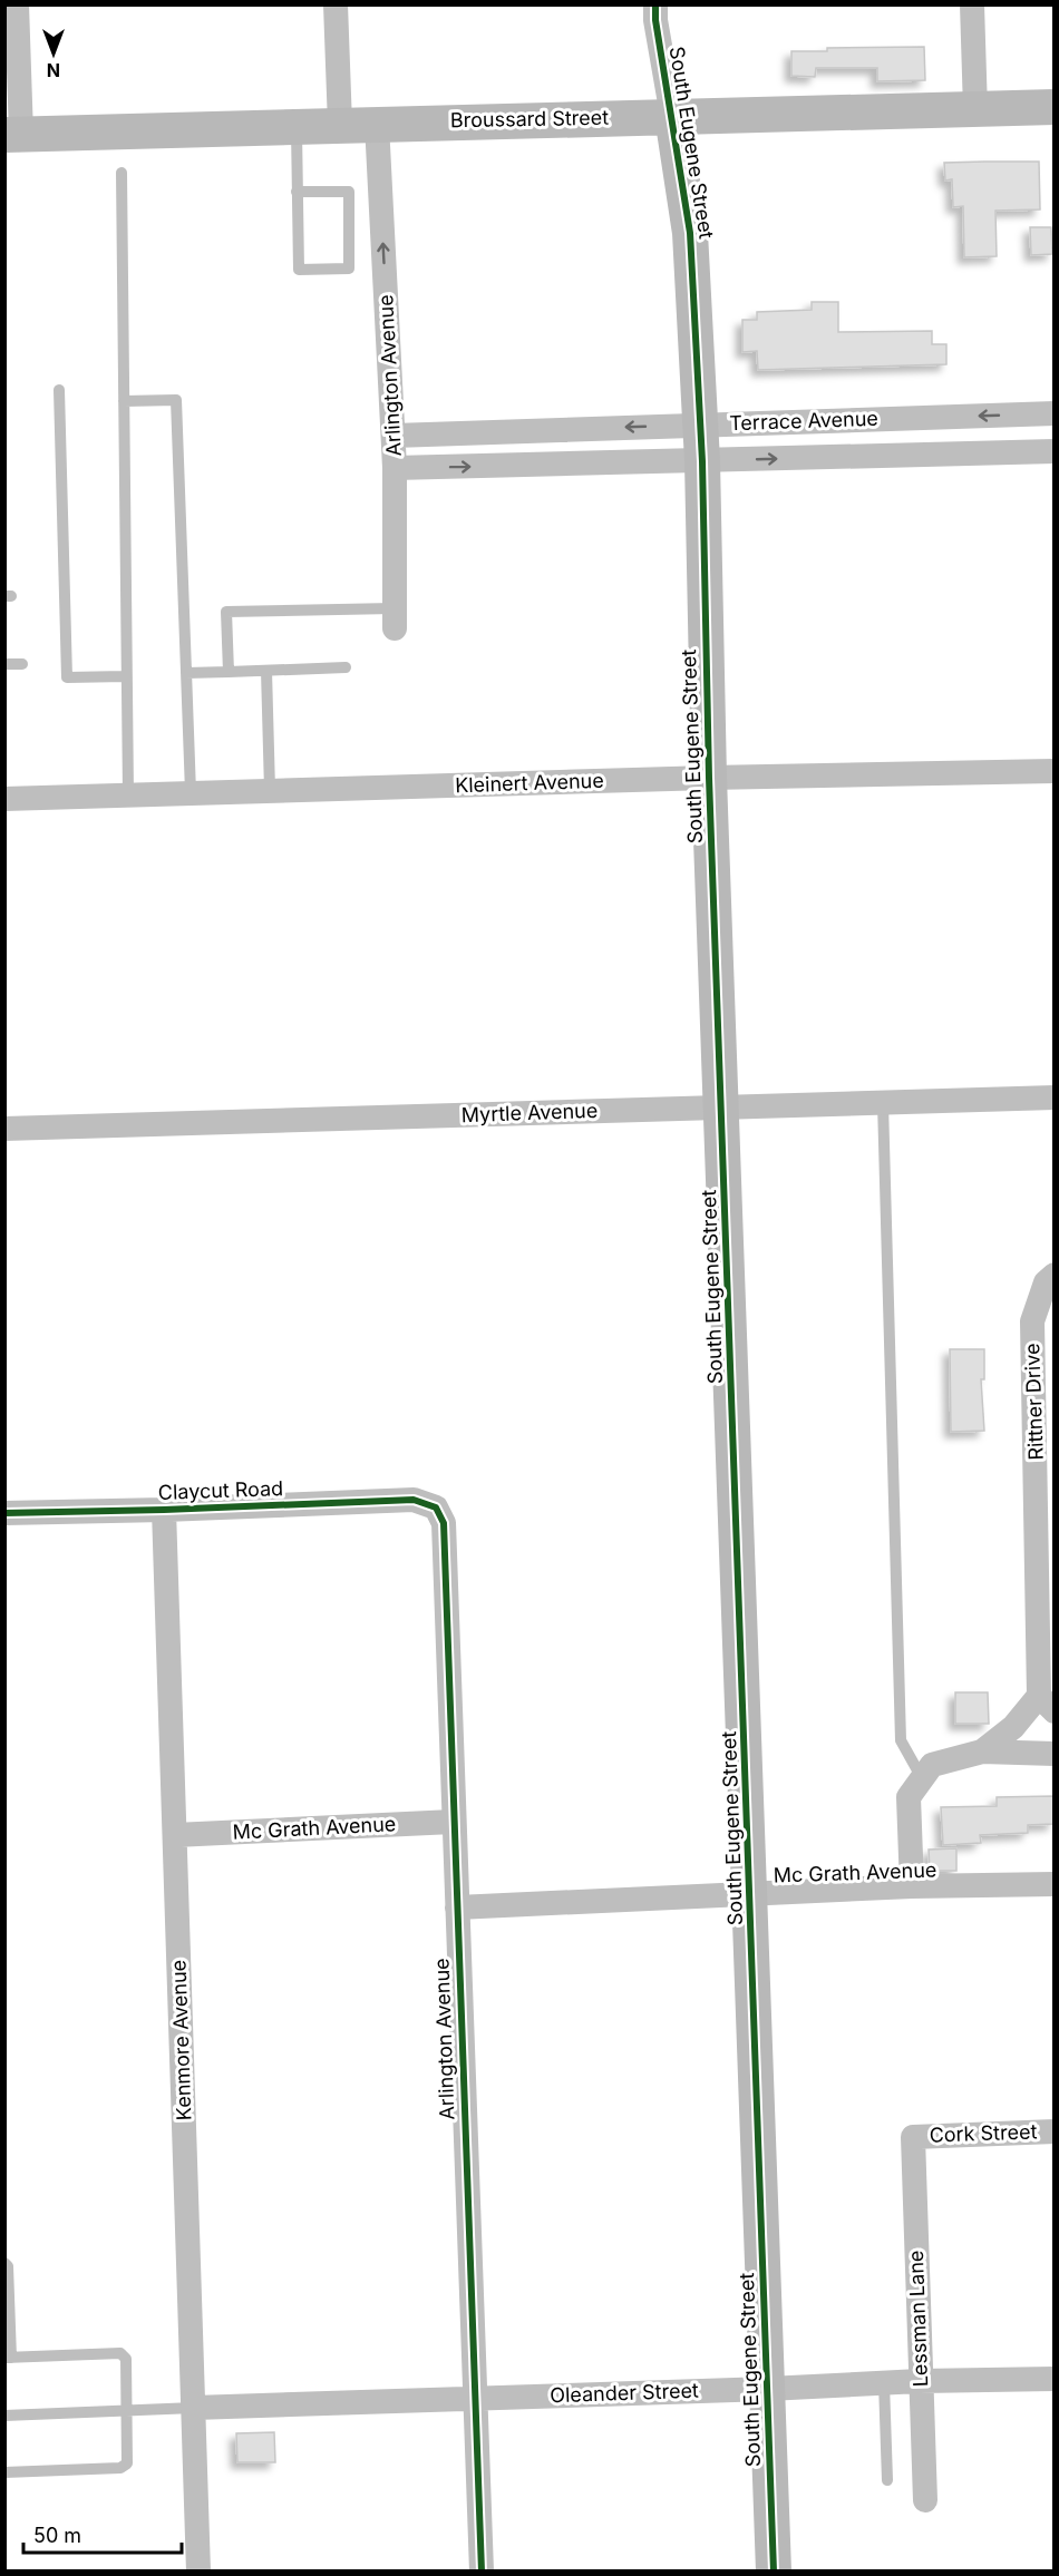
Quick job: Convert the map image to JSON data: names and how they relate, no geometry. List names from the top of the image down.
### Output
{
  "streets": {
    "street": [
      "Broussard Street",
      "South Eugene Street",
      "Arlington Avenue",
      "Terrace Avenue",
      "Kleinert Avenue",
      "Myrtle Avenue",
      "Rittner Drive",
      "Claycut Road",
      "Mc Grath Avenue",
      "Kenmore Avenue",
      "Cork Street",
      "Lessman Lane",
      "Oleander Street"
    ]
  },
  "crossings": [
    ["Broussard Street", "South Eugene Street"],
    ["Broussard Street", "Arlington Avenue"],
    ["South Eugene Street", "Terrace Avenue"],
    ["South Eugene Street", "Kleinert Avenue"],
    ["South Eugene Street", "Myrtle Avenue"],
    ["South Eugene Street", "Mc Grath Avenue"],
    ["South Eugene Street", "Oleander Street"],
    ["Arlington Avenue", "Terrace Avenue"],
    ["Arlington Avenue", "Claycut Road"],
    ["Arlington Avenue", "Mc Grath Avenue"],
    ["Arlington Avenue", "Oleander Street"],
    ["Rittner Drive", "Mc Grath Avenue"],
    ["Claycut Road", "Kenmore Avenue"],
    ["Mc Grath Avenue", "Kenmore Avenue"],
    ["Kenmore Avenue", "Oleander Street"],
    ["Cork Street", "Lessman Lane"],
    ["Lessman Lane", "Oleander Street"]
  ],
  "scale_bar": "50 m",
  "north": "bottom"
}
